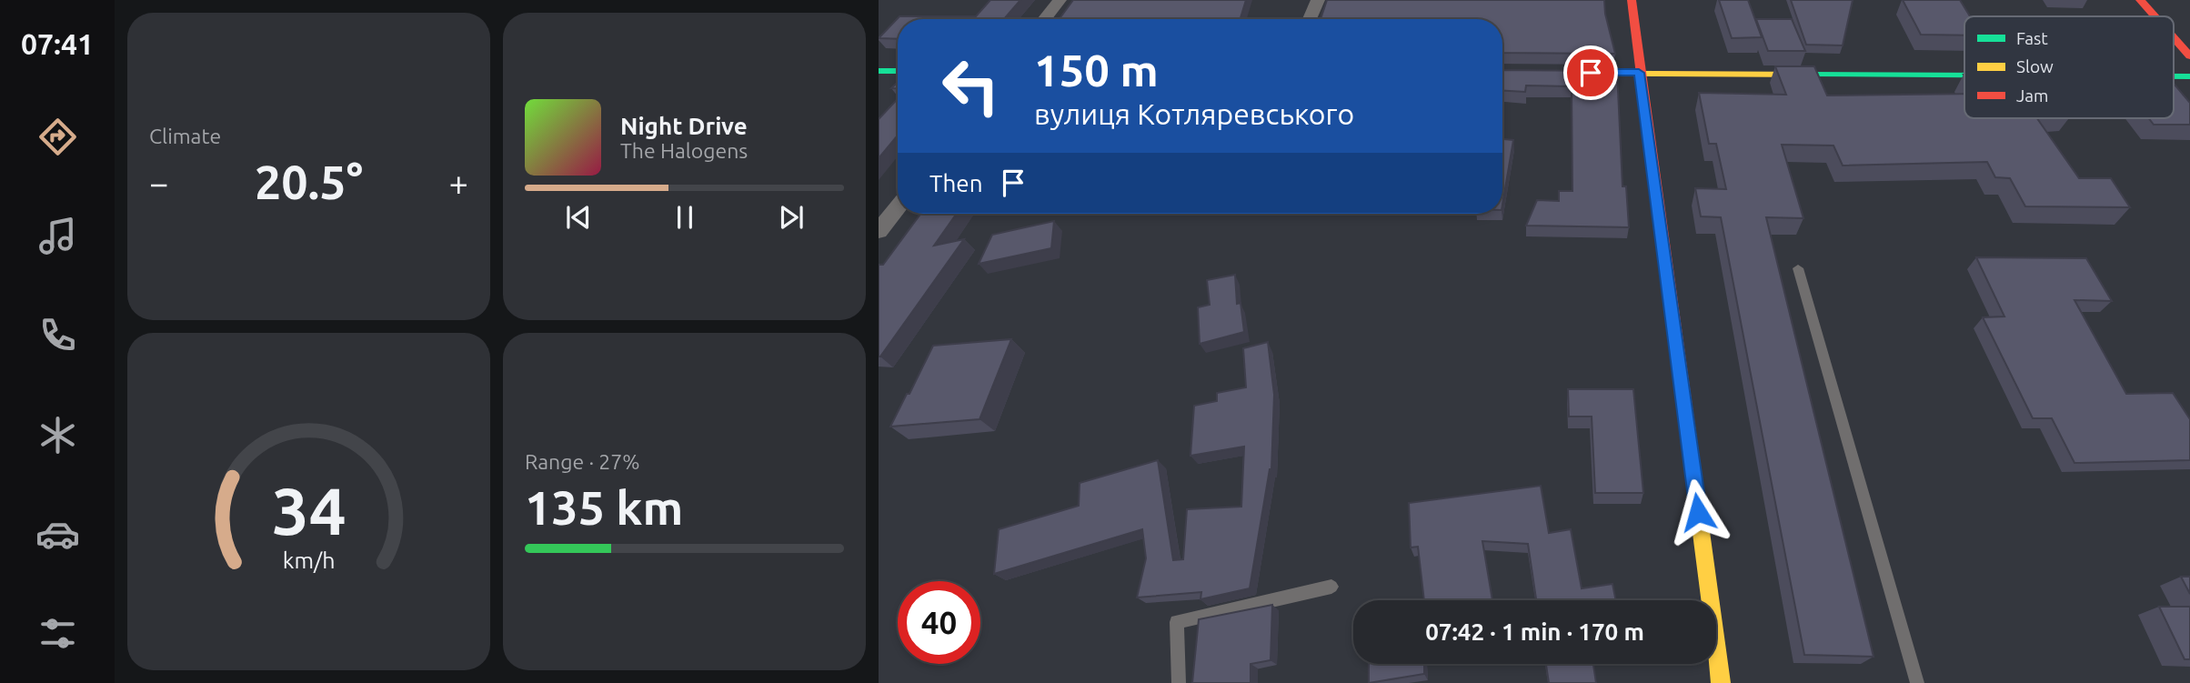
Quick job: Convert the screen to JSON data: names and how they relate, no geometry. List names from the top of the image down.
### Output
{
  "legend": ["Fast", "Slow", "Jam"],
  "page": {
    "tabs": "07:41",
    "tile": [
      "Climate",
      ["Range · 27%", "135 km"]
    ],
    "turn": ["150 m", "вулиця Котляревського"],
    "song": ["Night Drive", "The Halogens"],
    "then": "Then",
    "heat": ["−", "20.5°", "+"],
    "limit": "40",
    "trip": "07:42 · 1 min · 170 m",
    "gauge": ["34", "km/h"]
  }
}
